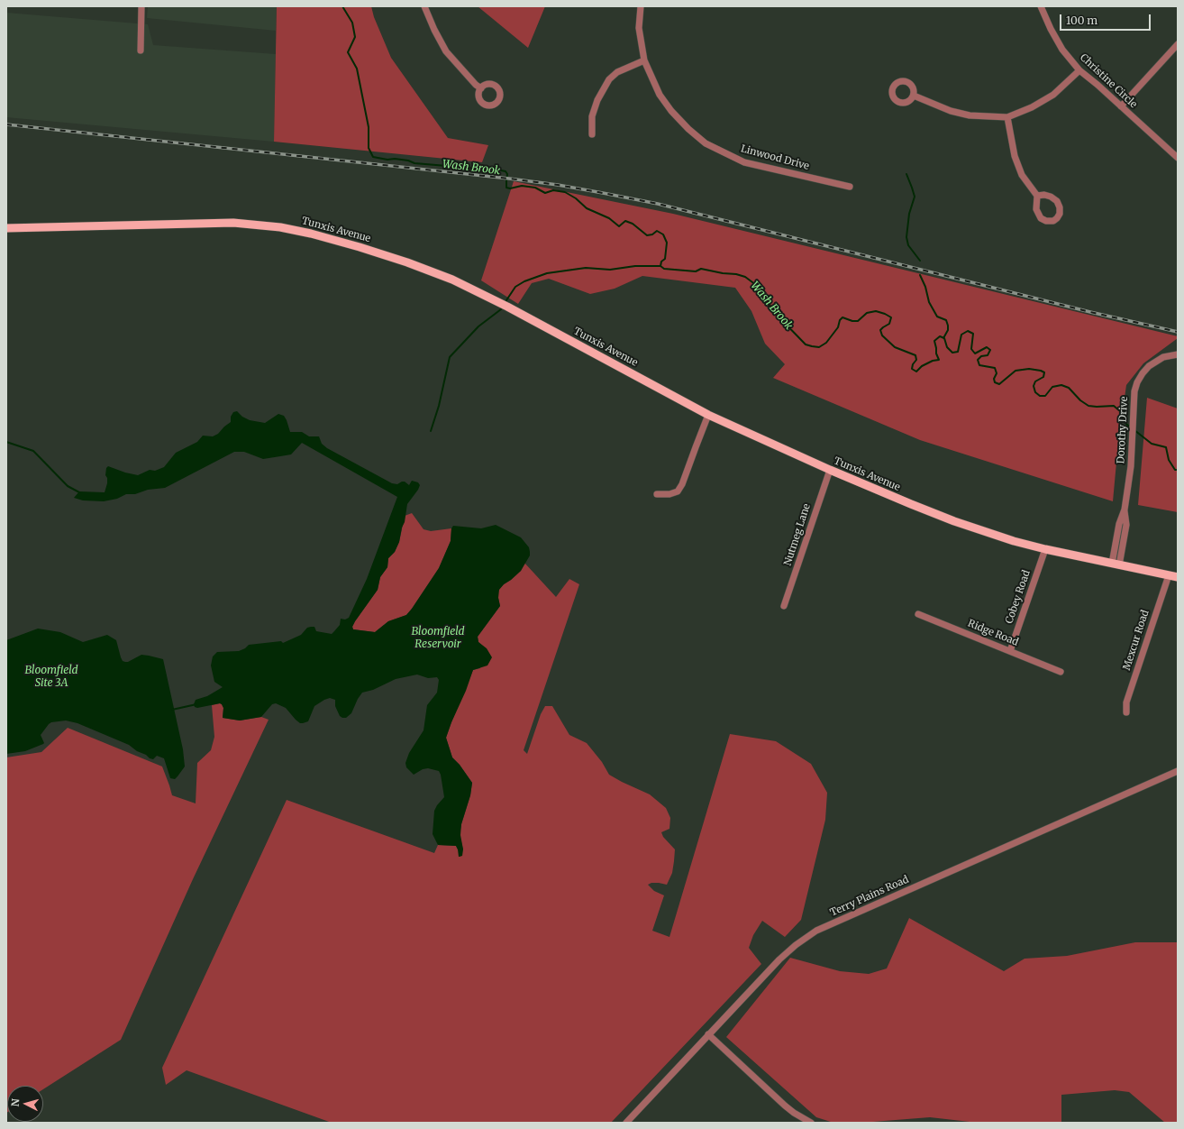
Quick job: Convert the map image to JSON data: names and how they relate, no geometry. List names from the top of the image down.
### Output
{
  "streets": {
    "main road": ["Tunxis Avenue"],
    "street": [
      "Christine Circle",
      "Linwood Drive",
      "Dorothy Drive",
      "Nutmeg Lane",
      "Cobey Road",
      "Ridge Road",
      "Mexcur Road",
      "Terry Plains Road"
    ]
  },
  "crossings": [
    ["Tunxis Avenue", "Dorothy Drive"],
    ["Tunxis Avenue", "Nutmeg Lane"],
    ["Tunxis Avenue", "Cobey Road"],
    ["Tunxis Avenue", "Mexcur Road"],
    ["Cobey Road", "Ridge Road"]
  ],
  "water": ["Wash Brook", "Bloomfield Reservoir", "Bloomfield Site 3A"],
  "scale_bar": "100 m",
  "north": "left"
}
